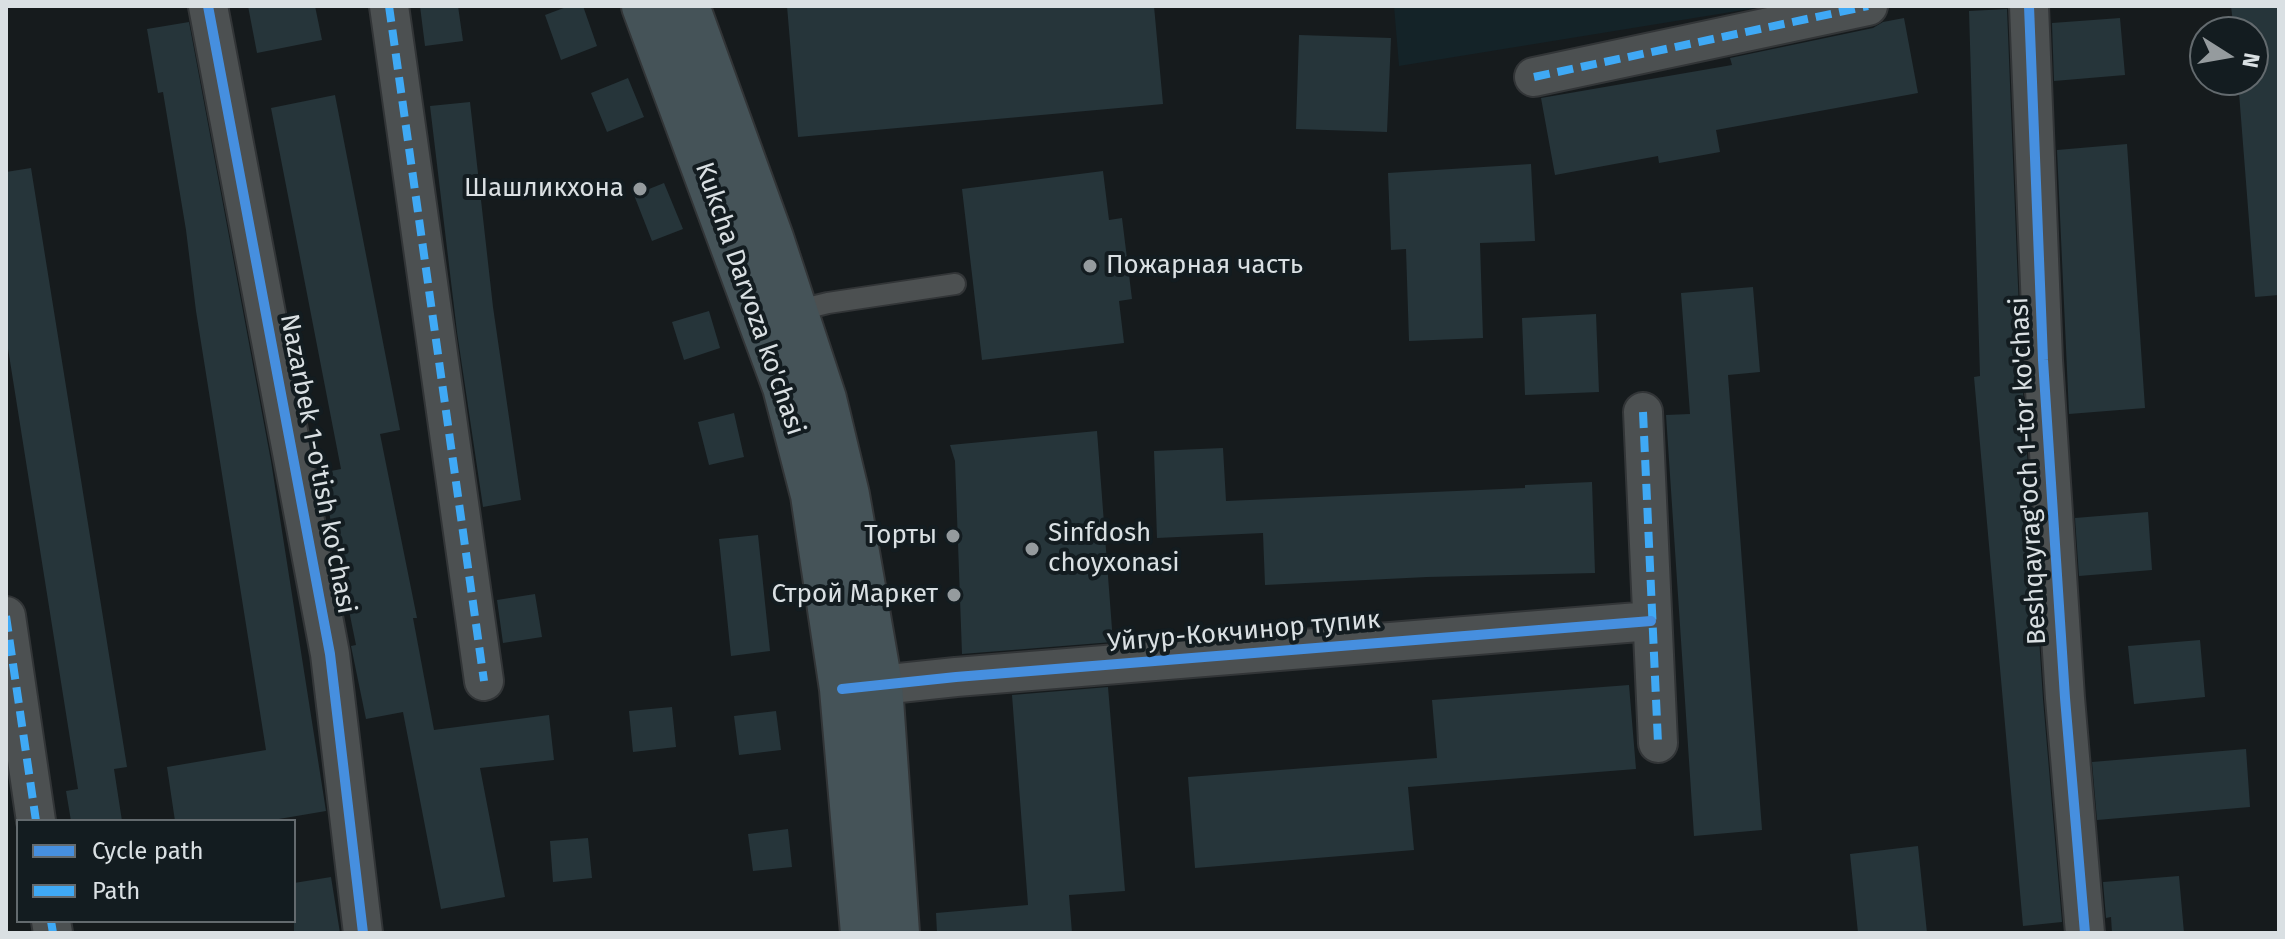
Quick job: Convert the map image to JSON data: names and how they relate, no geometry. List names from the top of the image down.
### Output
{
  "streets": {
    "main road": ["Kukcha Darvoza ko'chasi"],
    "street": ["Nazarbek 1-o'tish ko'chasi", "Beshqayrag'och 1-tor ko'chasi", "Уйгур-Кокчинор тупик"]
  },
  "crossings": [
    ["Kukcha Darvoza ko'chasi", "Уйгур-Кокчинор тупик"]
  ],
  "places": [
    "Шашликхона",
    "Пожарная часть",
    "Торты",
    "Sinfdosh choyxonasi",
    "Строй Маркет"
  ],
  "legend": ["Cycle path", "Path"],
  "north": "right"
}
